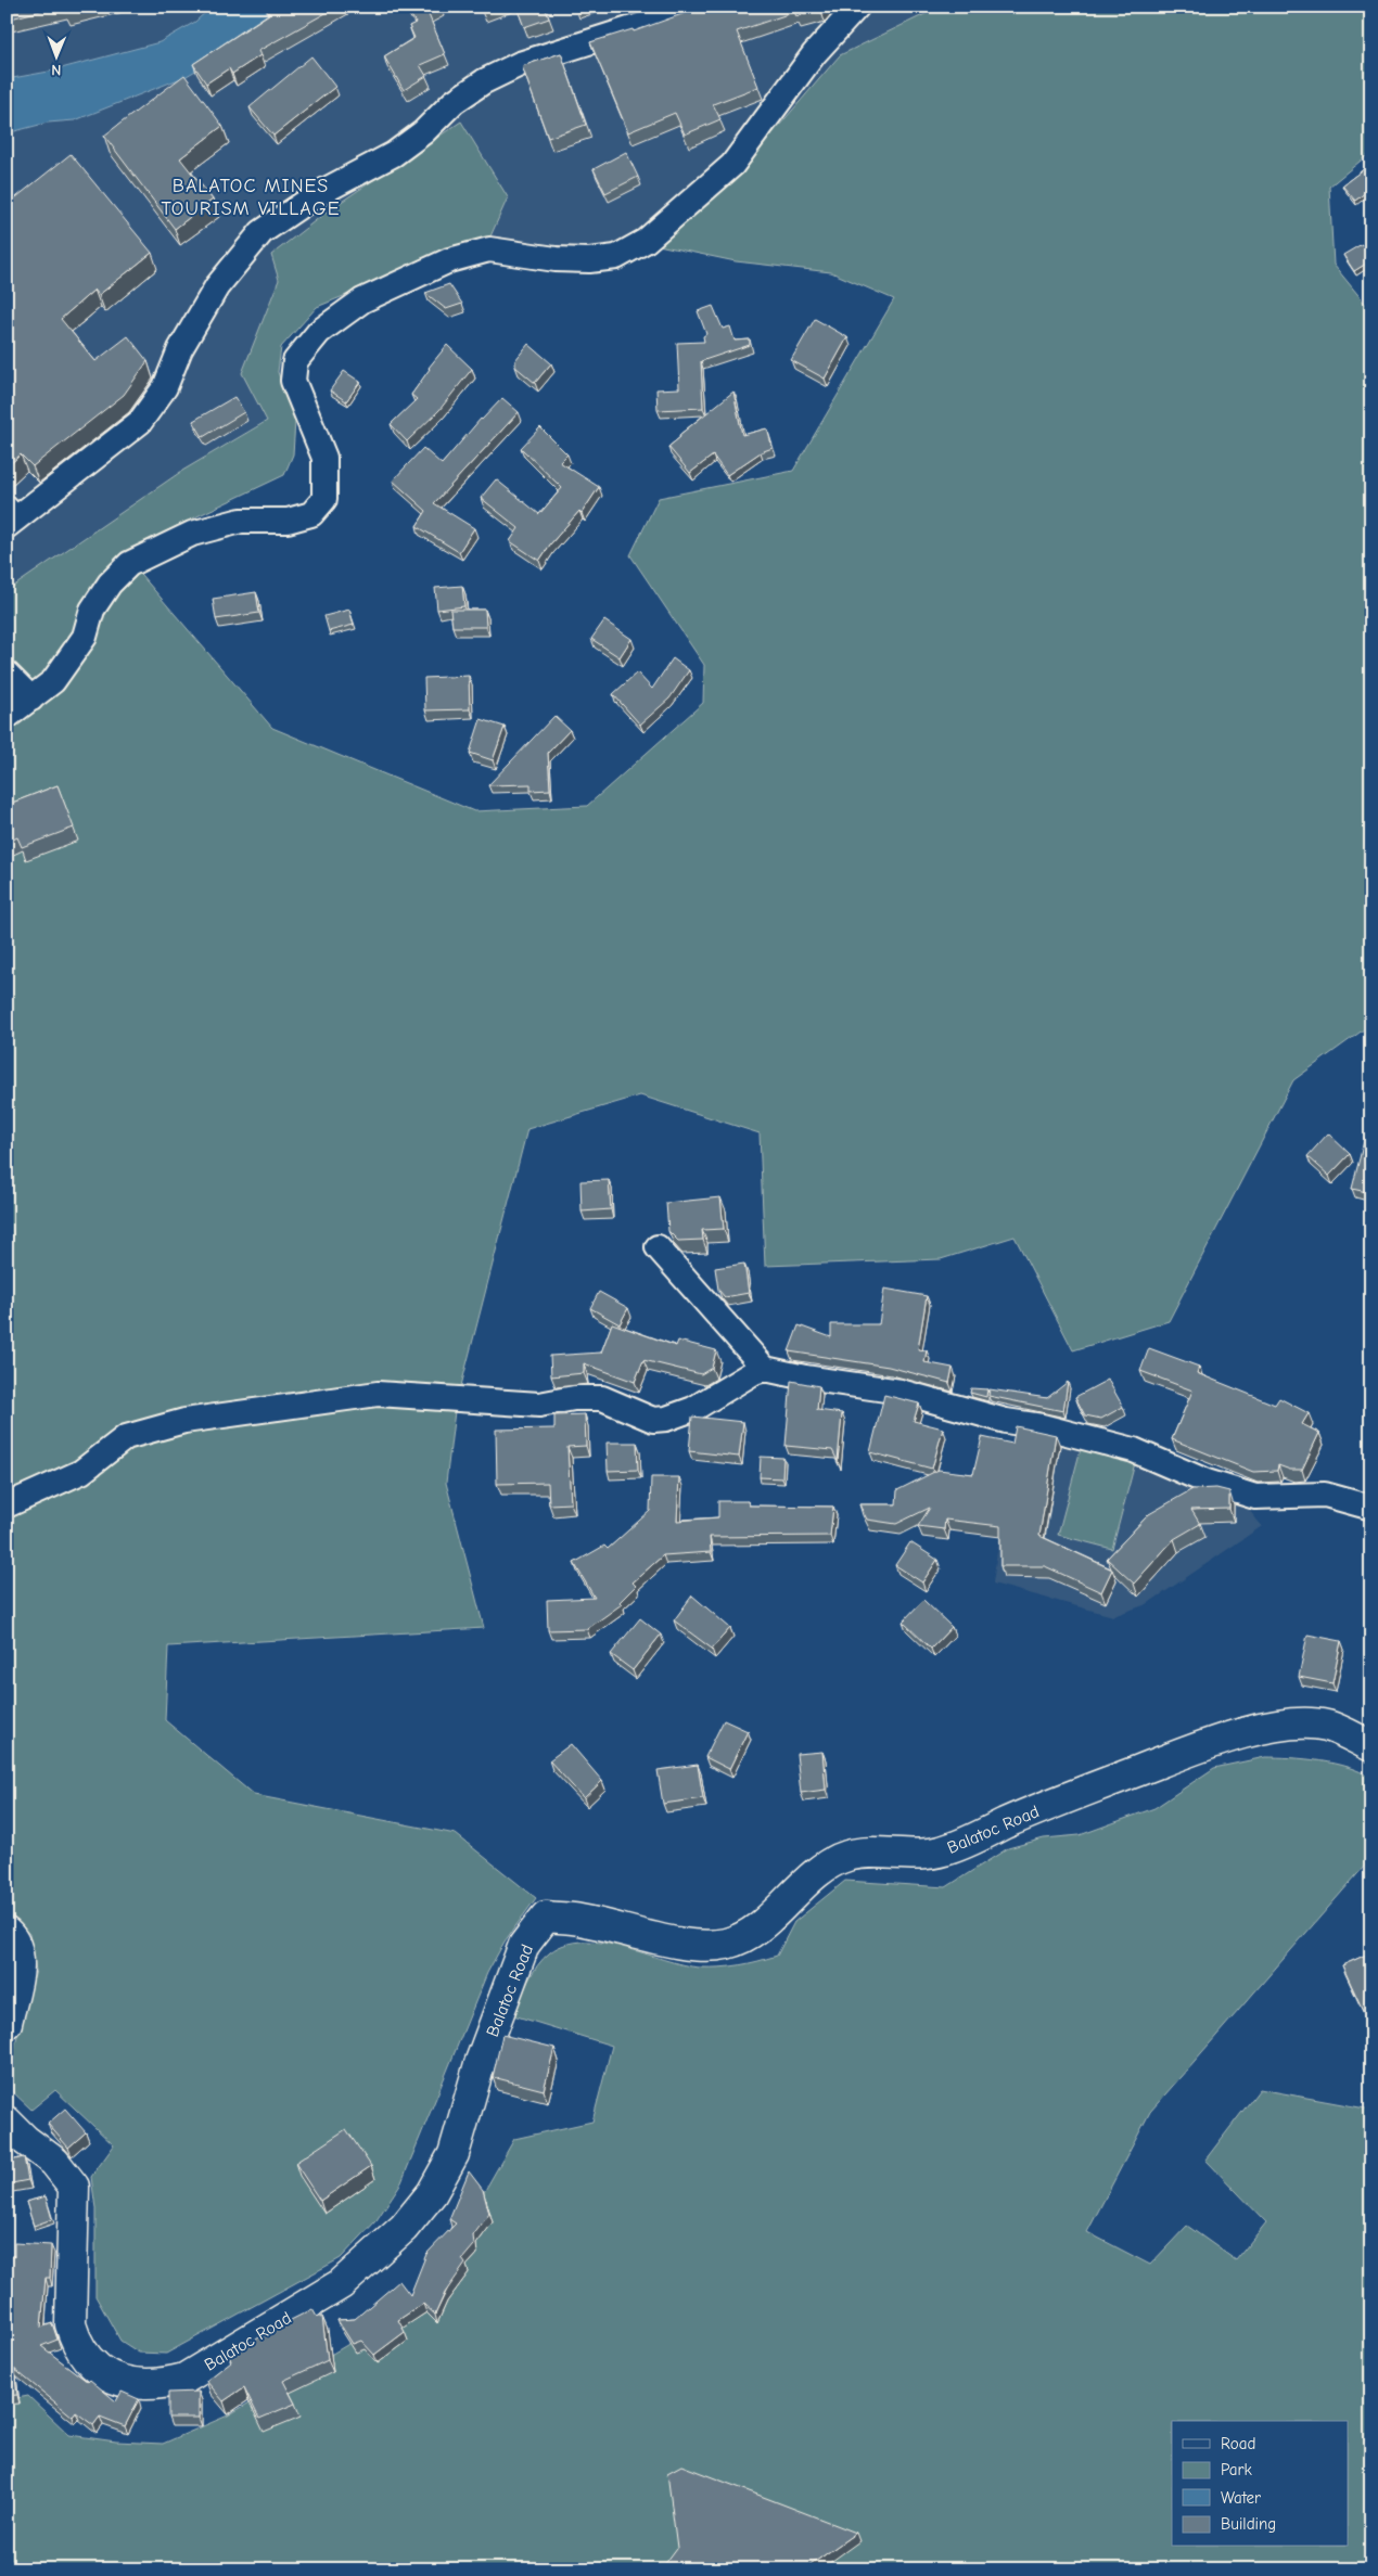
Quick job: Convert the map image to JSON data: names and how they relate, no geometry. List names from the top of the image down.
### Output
{
  "streets": {
    "main road": ["Balatoc Road"]
  },
  "districts": ["BALATOC MINES TOURISM VILLAGE"],
  "legend": [
    "Road",
    "Park",
    "Water",
    "Building"
  ],
  "north": "bottom"
}
